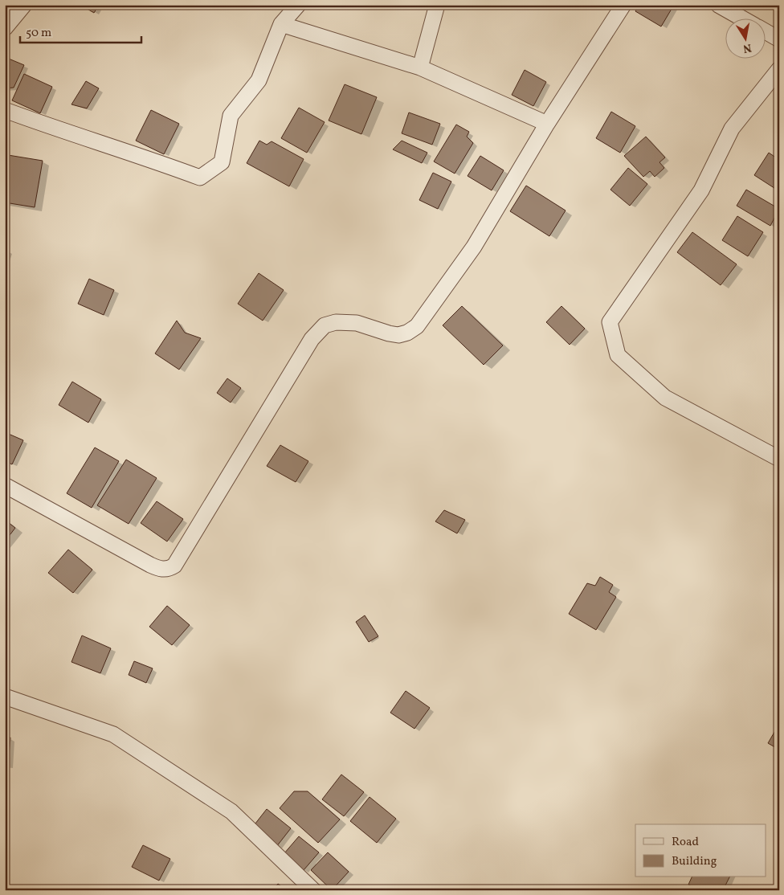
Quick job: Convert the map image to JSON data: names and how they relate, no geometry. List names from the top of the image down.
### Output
{
  "legend": ["Road", "Building"],
  "scale_bar": "50 m",
  "north": "bottom"
}
